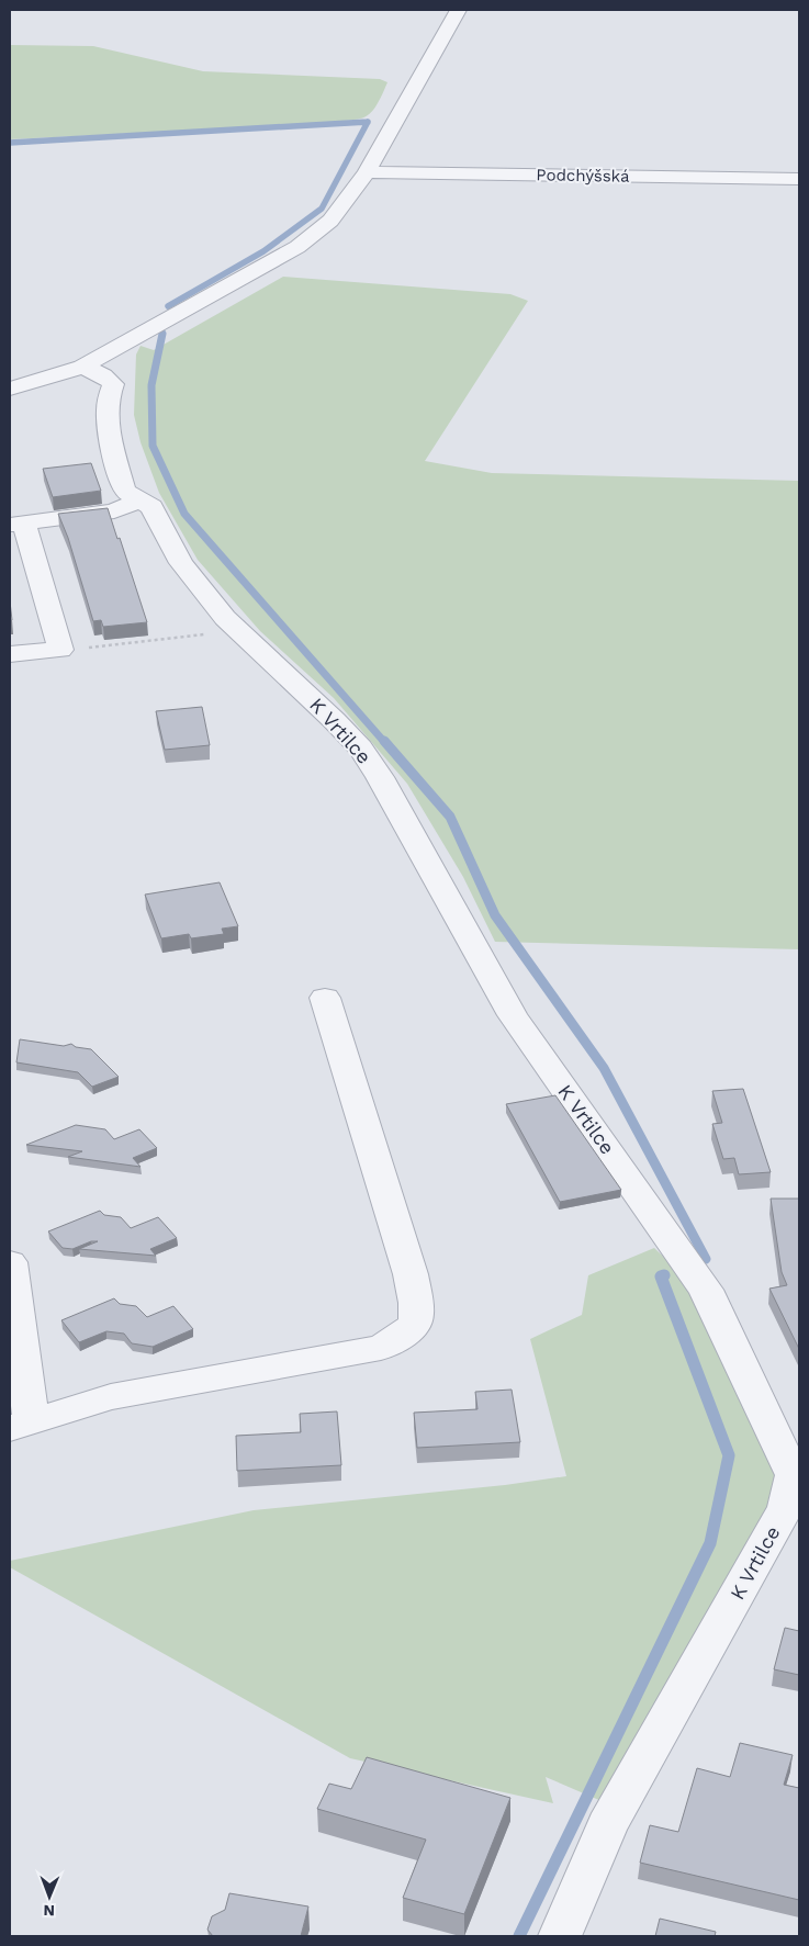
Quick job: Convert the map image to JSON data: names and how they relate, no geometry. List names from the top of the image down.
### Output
{
  "streets": {
    "street": ["Podchýšská", "K Vrtilce"]
  },
  "north": "bottom"
}
